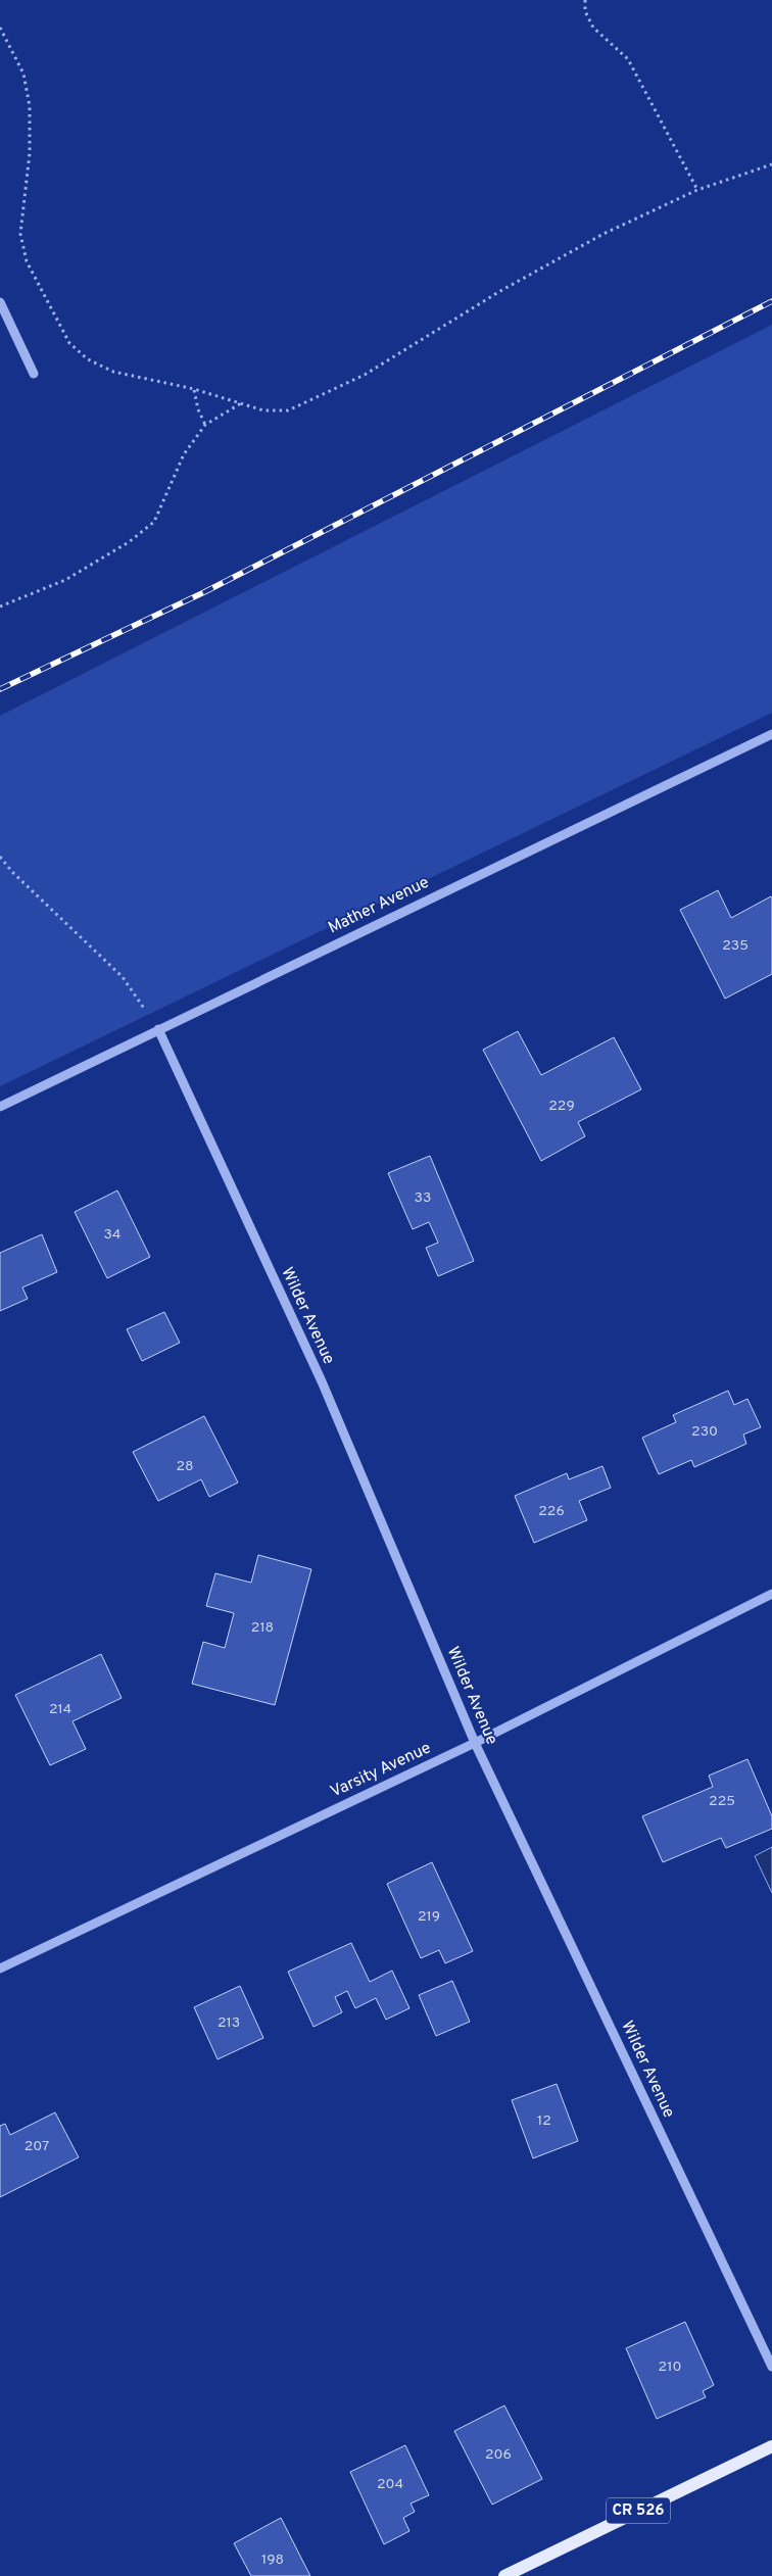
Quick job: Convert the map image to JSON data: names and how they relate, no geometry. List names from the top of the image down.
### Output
{
  "streets": {
    "main road": ["CR 526"],
    "street": ["Mather Avenue", "Wilder Avenue", "Varsity Avenue"]
  },
  "crossings": [
    ["Mather Avenue", "Wilder Avenue"],
    ["Wilder Avenue", "Varsity Avenue"]
  ],
  "house_numbers": [
    "235",
    "229",
    "33",
    "34",
    "230",
    "28",
    "226",
    "218",
    "214",
    "225",
    "219",
    "213",
    "12",
    "207",
    "210",
    "206",
    "204",
    "198"
  ]
}
